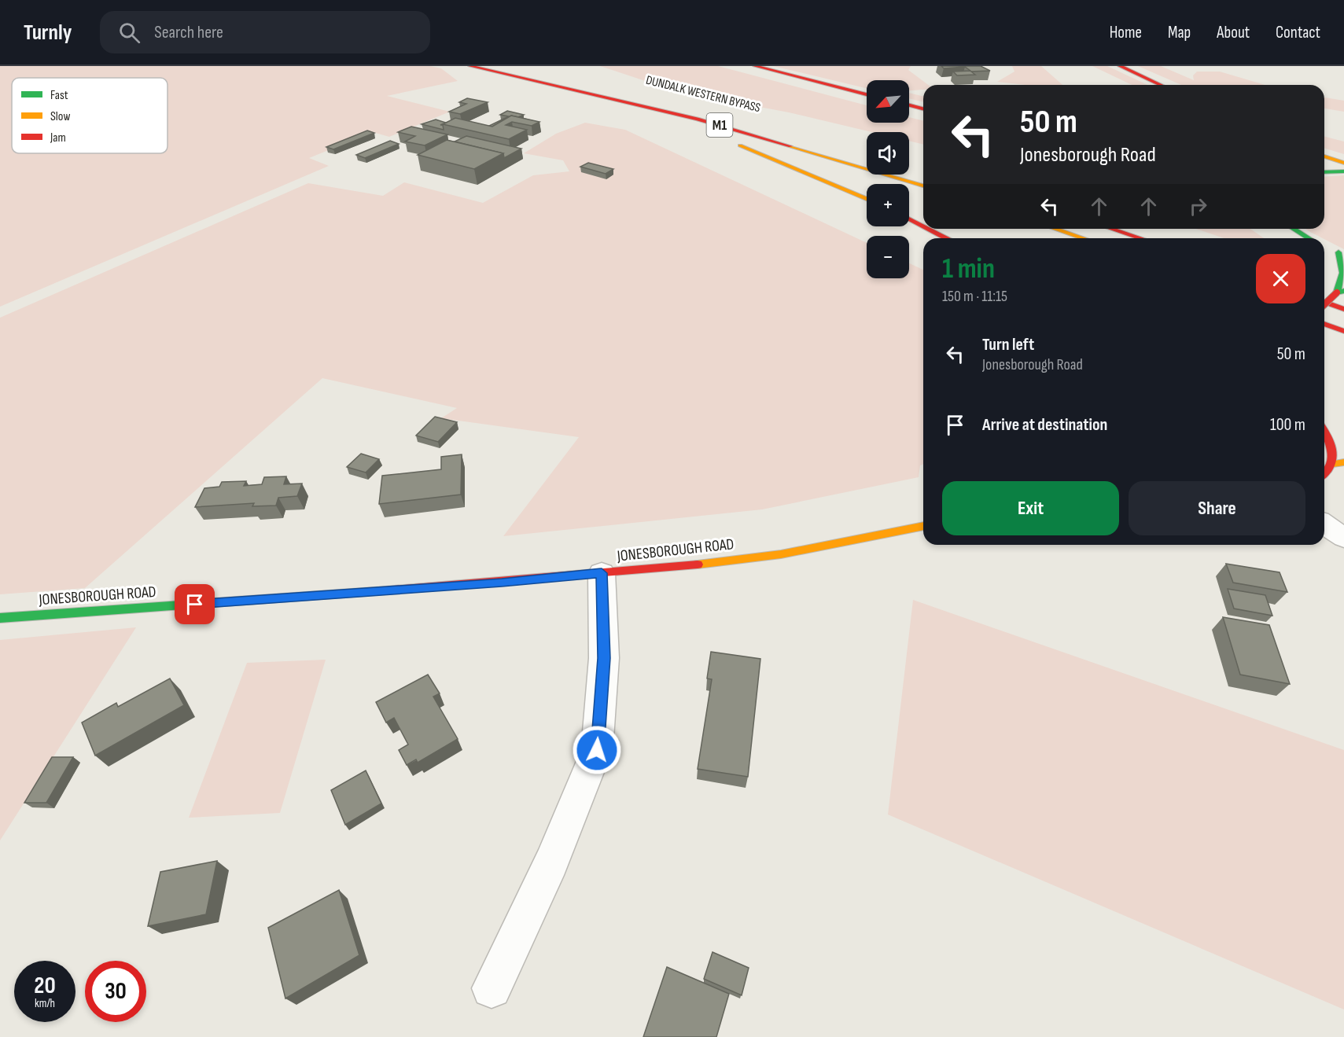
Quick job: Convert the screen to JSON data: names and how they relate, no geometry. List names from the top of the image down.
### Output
{
  "streets": {
    "main road": ["DUNDALK WESTERN BYPASS", "M1", "JONESBOROUGH ROAD"]
  },
  "legend": ["Fast", "Slow", "Jam"],
  "north": "bottom left",
  "page": {
    "header": "Turnly",
    "search": "Search here",
    "nav": [
      "Home",
      "Map",
      "About",
      "Contact"
    ],
    "map_buttons": ["+", "−"],
    "turn": ["50 m", "Jonesborough Road"],
    "heading": ["1 min", "150 m · 11:15"],
    "list": [
      {
        "name": "Turn left",
        "note": "Jonesborough Road",
        "value": "50 m"
      },
      {
        "name": "Arrive at destination",
        "value": "100 m"
      }
    ],
    "buttons": ["Exit", "Share"],
    "speed": "20 km/h",
    "limit": "30"
  }
}
